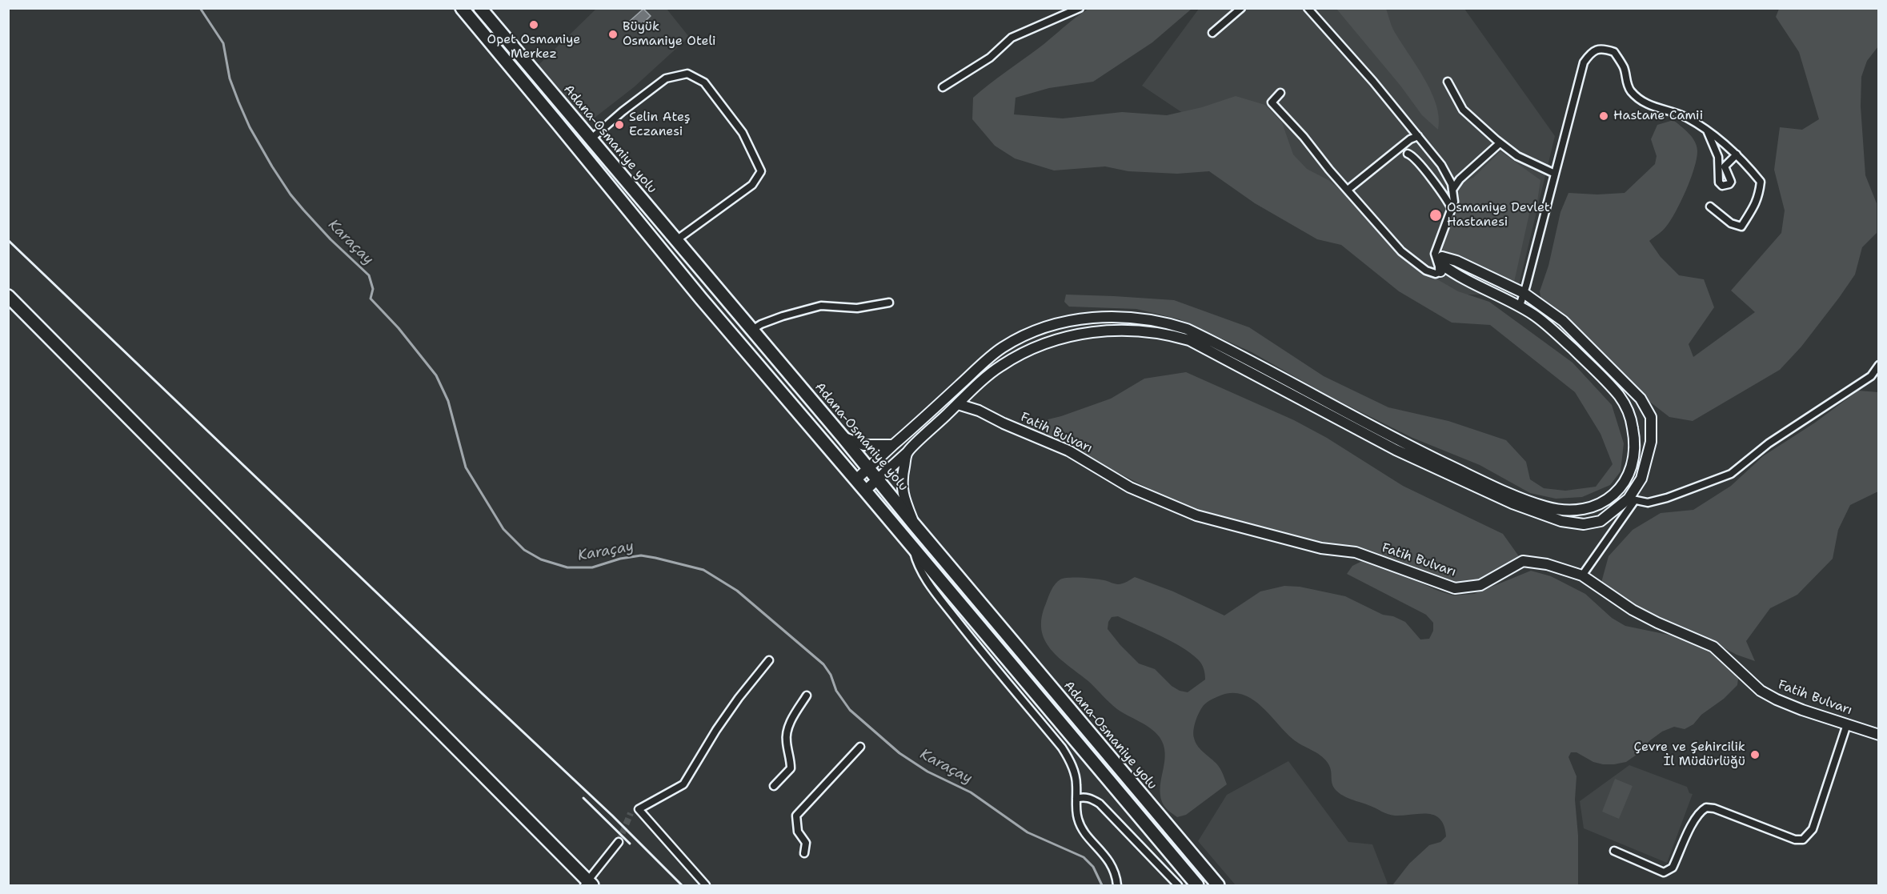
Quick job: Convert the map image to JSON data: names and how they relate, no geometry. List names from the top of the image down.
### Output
{
  "streets": {
    "highway": ["Adana-Osmaniye yolu"],
    "street": ["Fatih Bulvarı"]
  },
  "water": ["Karaçay"],
  "places": [
    "Opet Osmaniye Merkez",
    "Büyük Osmaniye Oteli",
    "Hastane Camii",
    "Selin Ateş Eczanesi",
    "Osmaniye Devlet Hastanesi",
    "Çevre ve Şehircilik İl Müdürlüğü"
  ]
}
